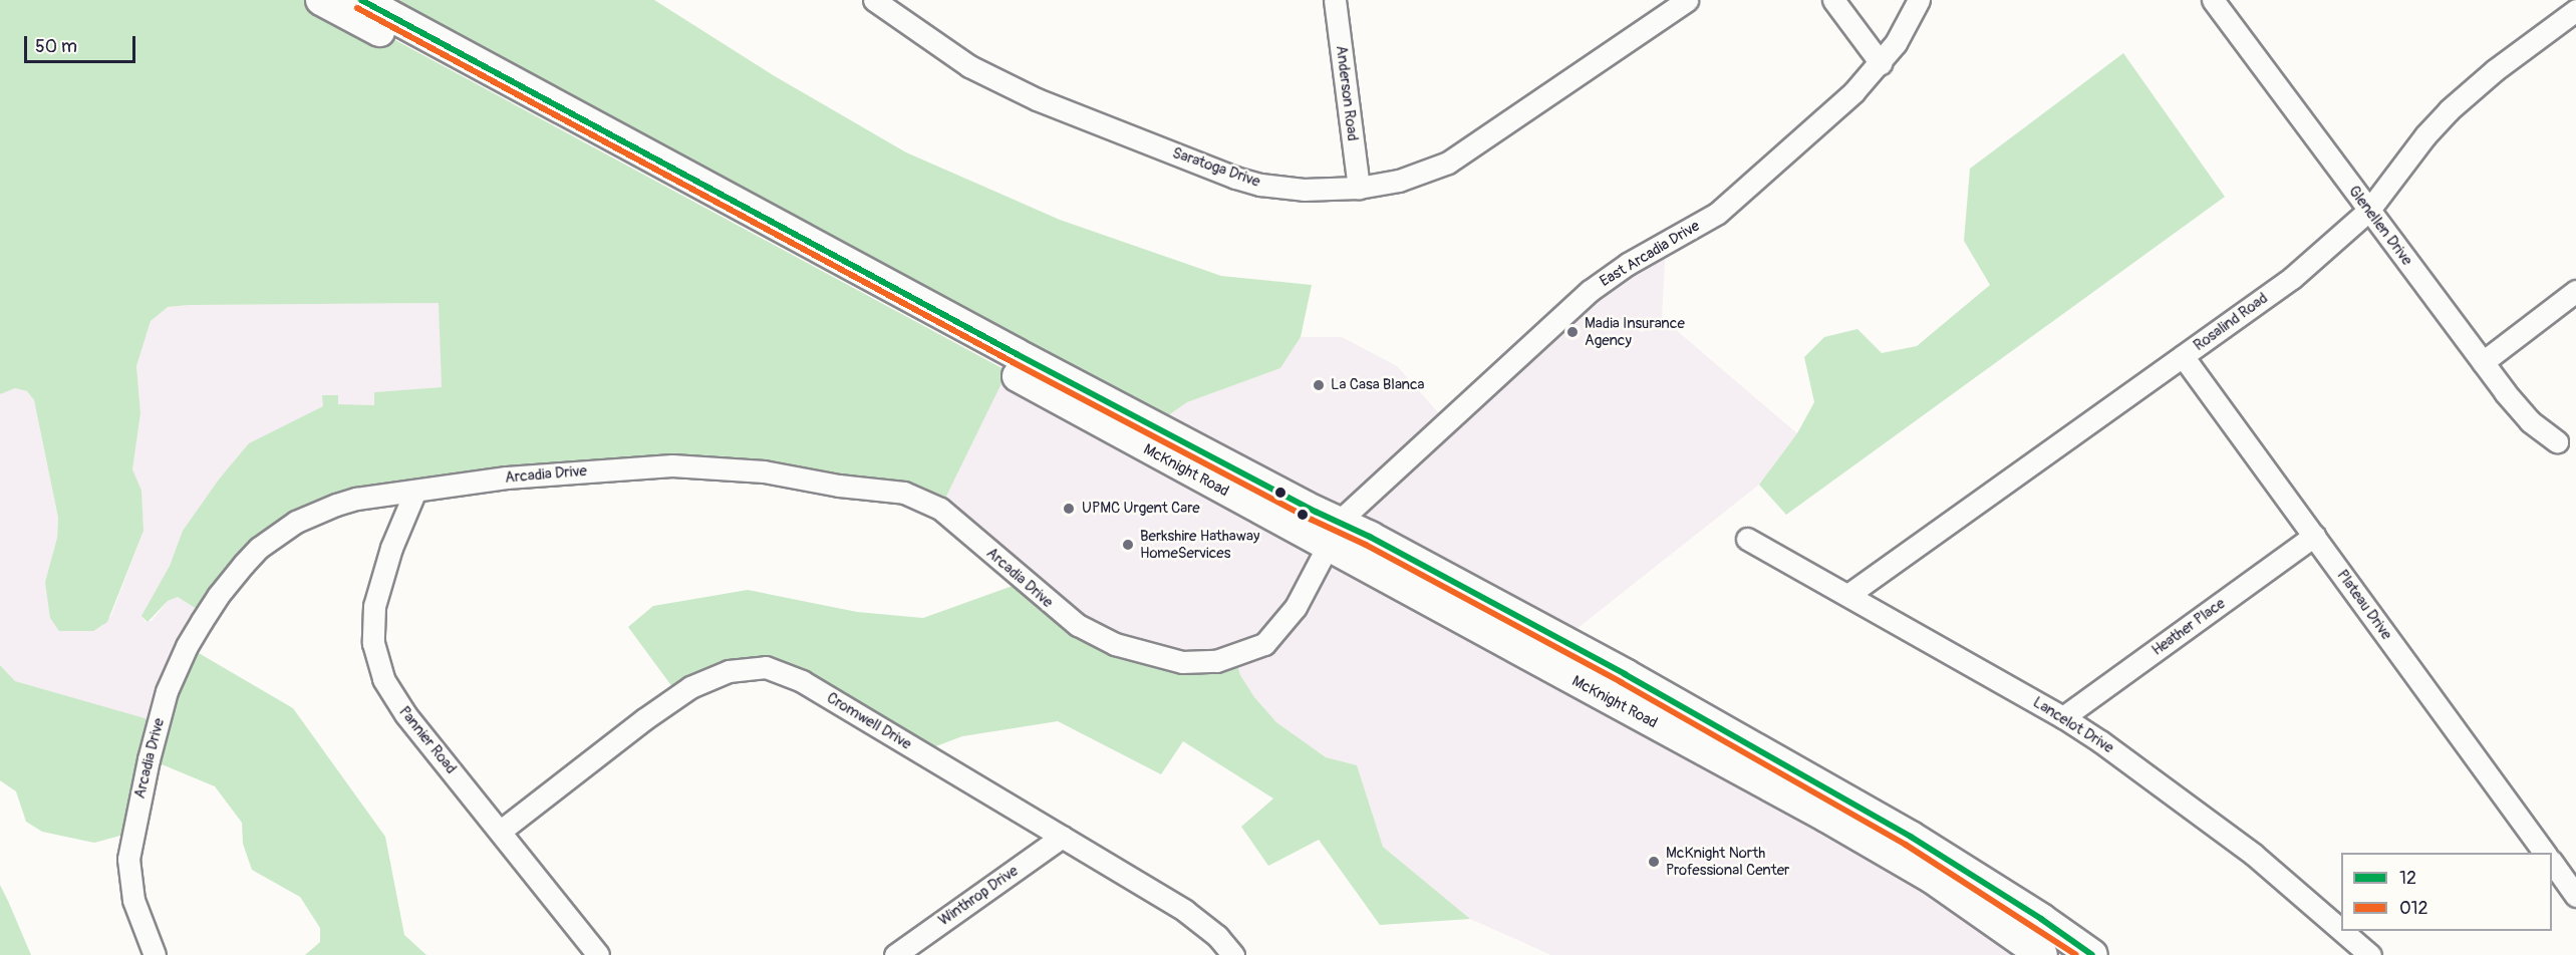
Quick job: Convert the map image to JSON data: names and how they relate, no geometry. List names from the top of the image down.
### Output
{
  "streets": {
    "highway": ["McKnight Road"],
    "street": [
      "Anderson Road",
      "Saratoga Drive",
      "Glenellen Drive",
      "East Arcadia Drive",
      "Rosalind Road",
      "Arcadia Drive",
      "Plateau Drive",
      "Heather Place",
      "Cromwell Drive",
      "Lancelot Drive",
      "Pannier Road",
      "Winthrop Drive"
    ]
  },
  "crossings": [
    ["Anderson Road", "Saratoga Drive"],
    ["Glenellen Drive", "Rosalind Road"],
    ["East Arcadia Drive", "McKnight Road"],
    ["East Arcadia Drive", "Arcadia Drive"],
    ["Rosalind Road", "Plateau Drive"],
    ["Rosalind Road", "Lancelot Drive"],
    ["McKnight Road", "Arcadia Drive"],
    ["Arcadia Drive", "Pannier Road"],
    ["Plateau Drive", "Heather Place"],
    ["Heather Place", "Lancelot Drive"],
    ["Cromwell Drive", "Pannier Road"],
    ["Cromwell Drive", "Winthrop Drive"]
  ],
  "places": [
    "Madia Insurance Agency",
    "La Casa Blanca",
    "UPMC Urgent Care",
    "Berkshire Hathaway HomeServices",
    "McKnight North Professional Center"
  ],
  "lines": ["transit line 12", "transit line O12"],
  "legend": ["12", "O12"],
  "scale_bar": "50 m"
}
